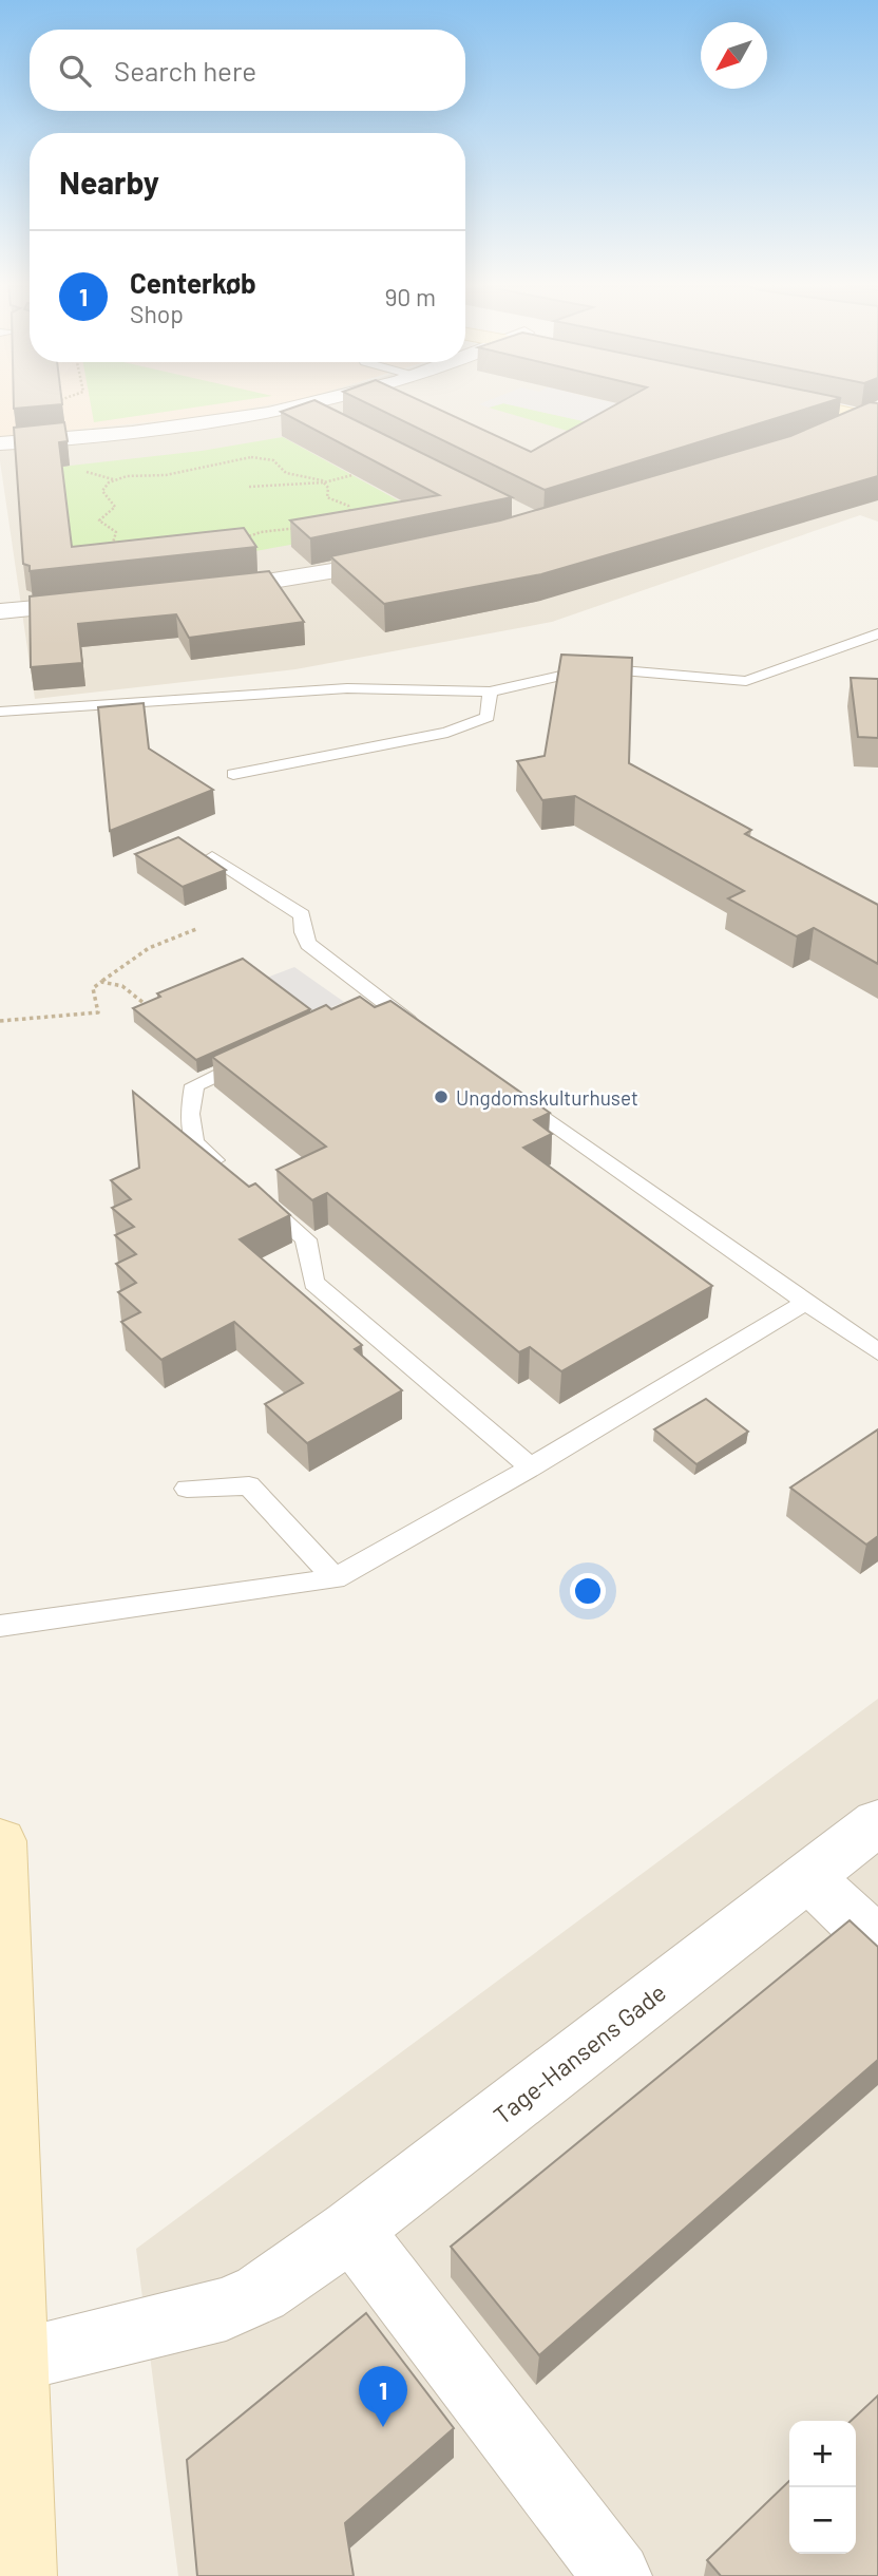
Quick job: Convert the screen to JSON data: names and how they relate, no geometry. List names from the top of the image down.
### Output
{
  "streets": {
    "street": ["Tage-Hansens Gade"]
  },
  "places": ["Ungdomskulturhuset"],
  "north": "bottom left",
  "page": {
    "search": "Search here",
    "heading": "Nearby",
    "list": [
      {
        "mark": "1",
        "name": "Centerkøb",
        "note": "Shop",
        "value": "90 m"
      }
    ],
    "pins": "1",
    "map_buttons": ["+", "−"]
  }
}
